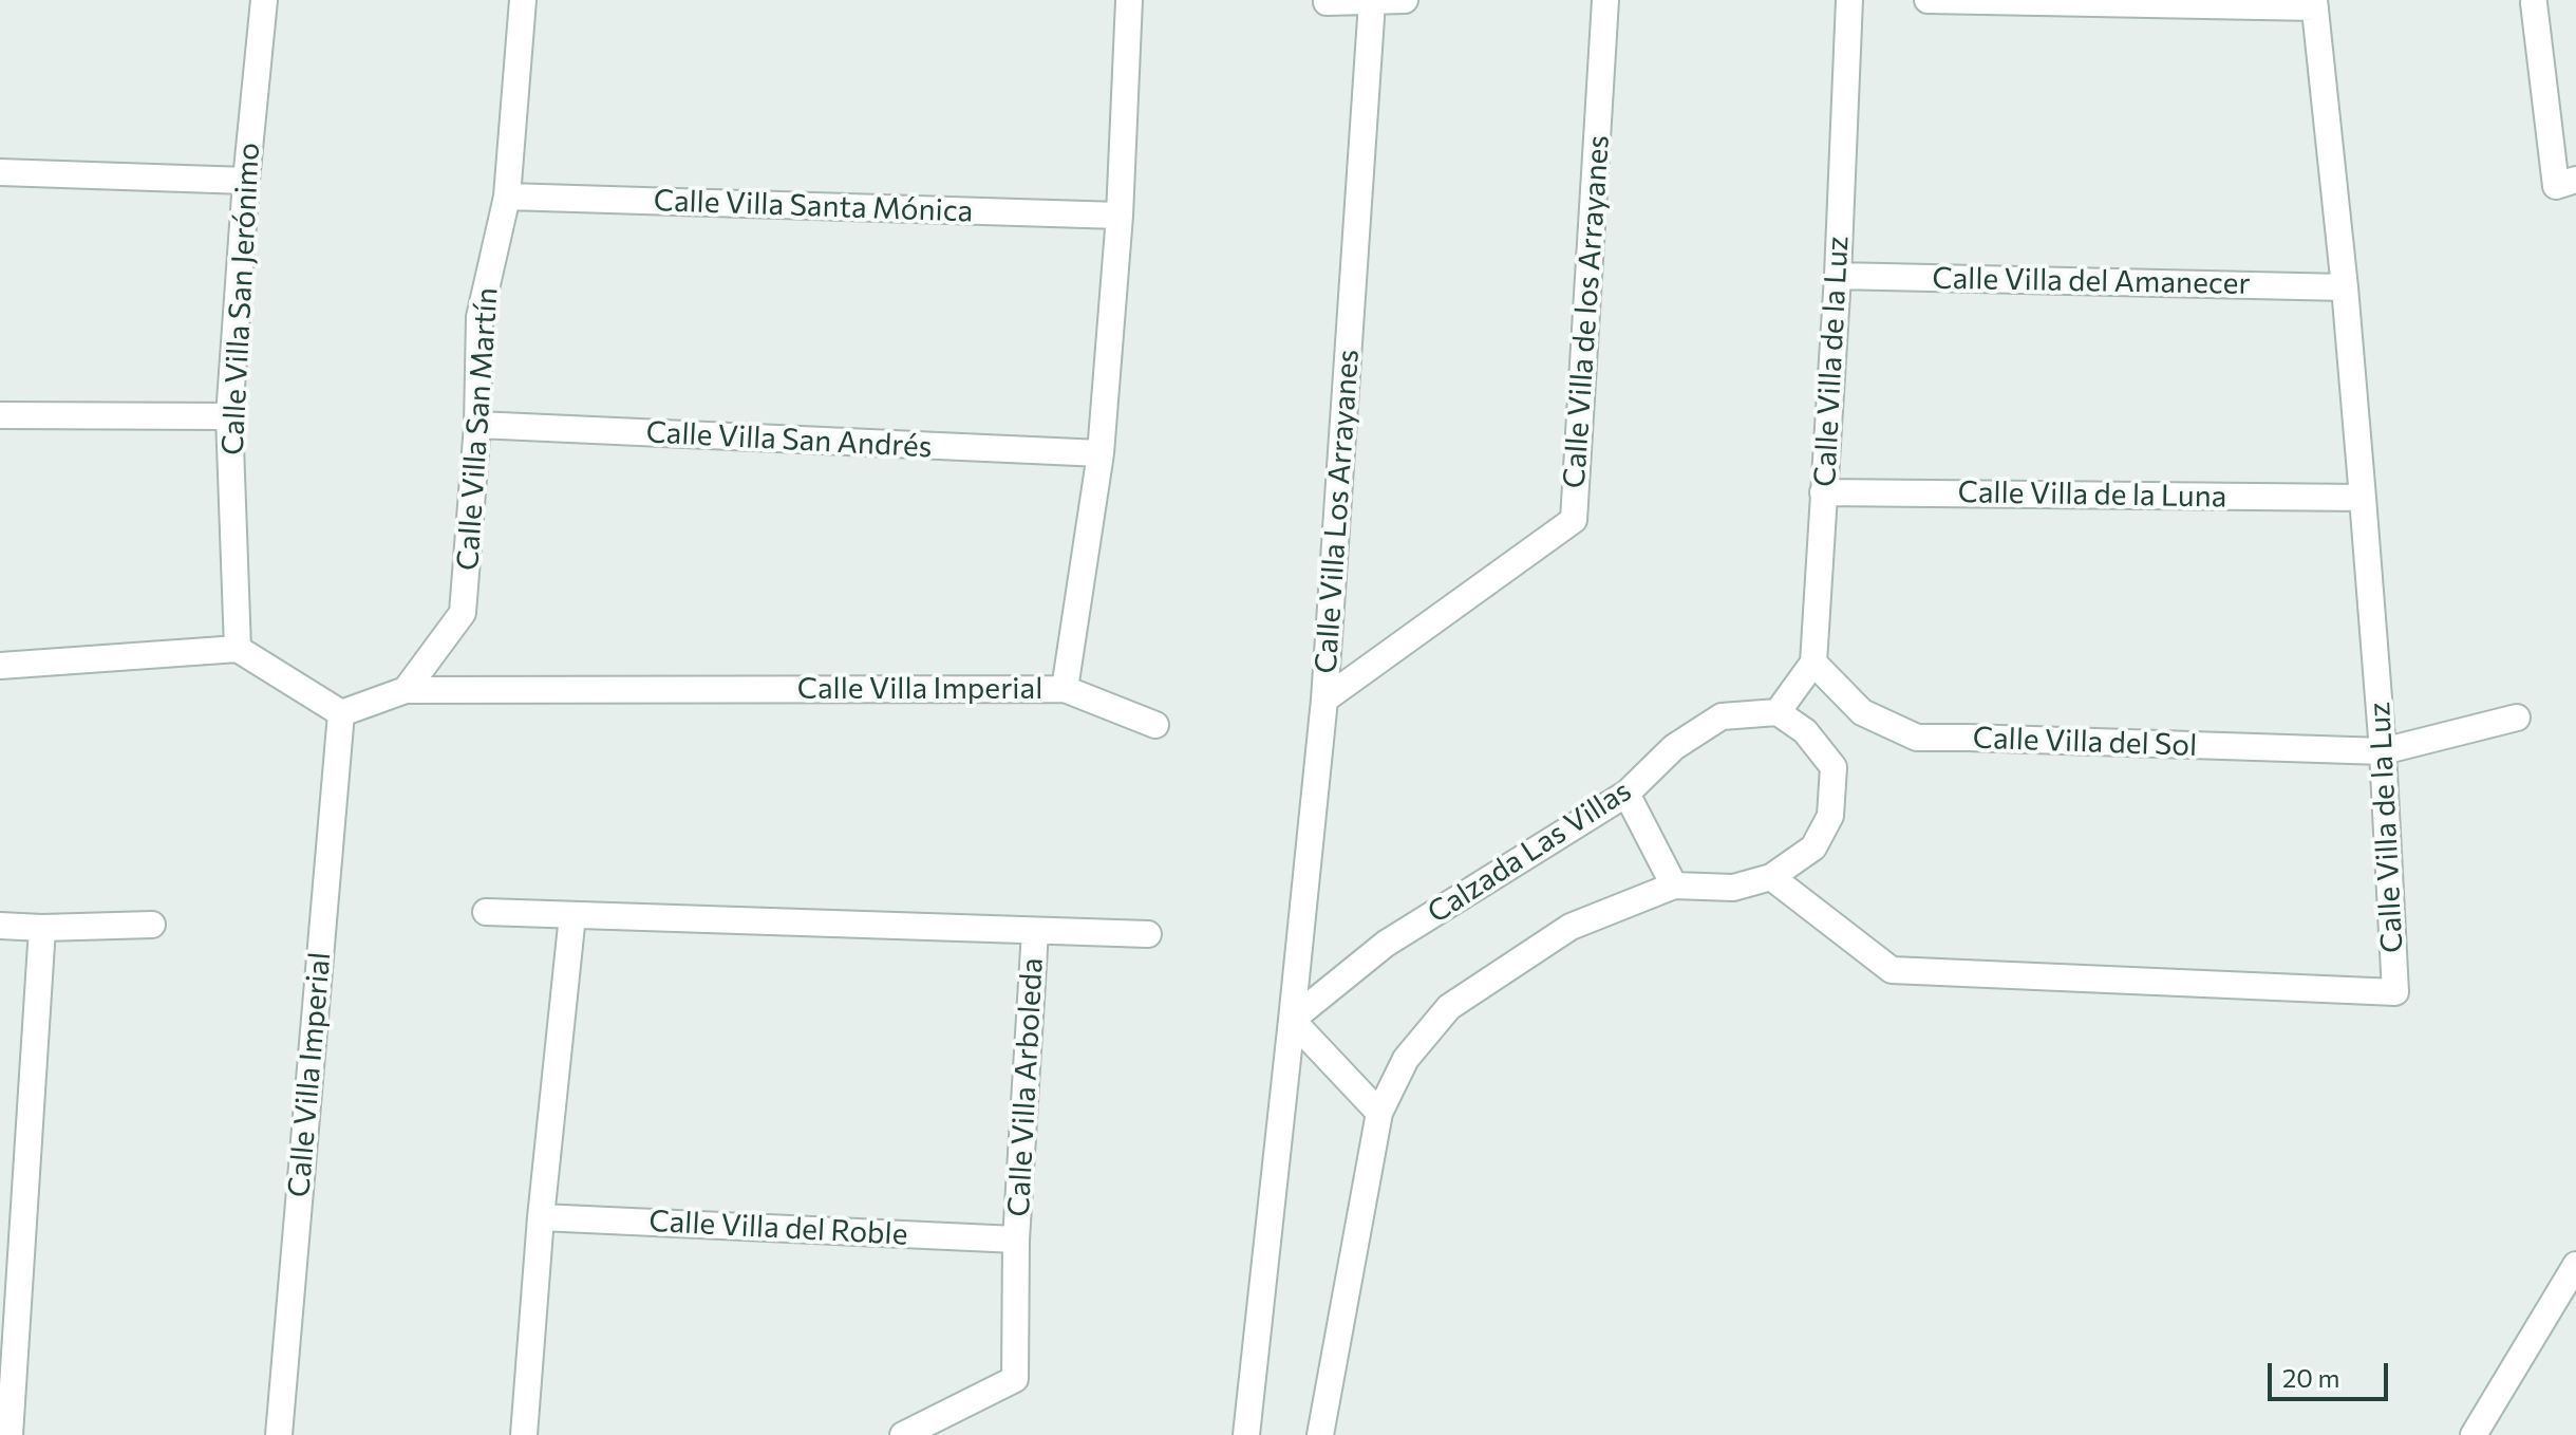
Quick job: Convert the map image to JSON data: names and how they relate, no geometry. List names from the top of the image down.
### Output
{
  "streets": {
    "street": [
      "Calle Villa Santa Mónica",
      "Calle Villa del Amanecer",
      "Calle Villa San Jerónimo",
      "Calle Villa de los Arrayanes",
      "Calle Villa de la Luz",
      "Calle Villa San Martín",
      "Calle Villa San Andrés",
      "Calle Villa de la Luna",
      "Calle Villa Los Arrayanes",
      "Calle Villa Imperial",
      "Calle Villa del Sol",
      "Calzada Las Villas",
      "Calle Villa Arboleda",
      "Calle Villa del Roble"
    ]
  },
  "crossings": [
    ["Calle Villa Santa Mónica", "Calle Villa San Martín"],
    ["Calle Villa Santa Mónica", "Calle Villa Imperial"],
    ["Calle Villa del Amanecer", "Calle Villa de la Luz"],
    ["Calle Villa de los Arrayanes", "Calle Villa Los Arrayanes"],
    ["Calle Villa de la Luz", "Calle Villa de la Luna"],
    ["Calle Villa de la Luz", "Calle Villa del Sol"],
    ["Calle Villa de la Luz", "Calzada Las Villas"],
    ["Calle Villa San Martín", "Calle Villa San Andrés"],
    ["Calle Villa San Martín", "Calle Villa Imperial"],
    ["Calle Villa San Andrés", "Calle Villa Imperial"],
    ["Calle Villa Los Arrayanes", "Calzada Las Villas"],
    ["Calle Villa Arboleda", "Calle Villa del Roble"]
  ],
  "scale_bar": "20 m"
}
